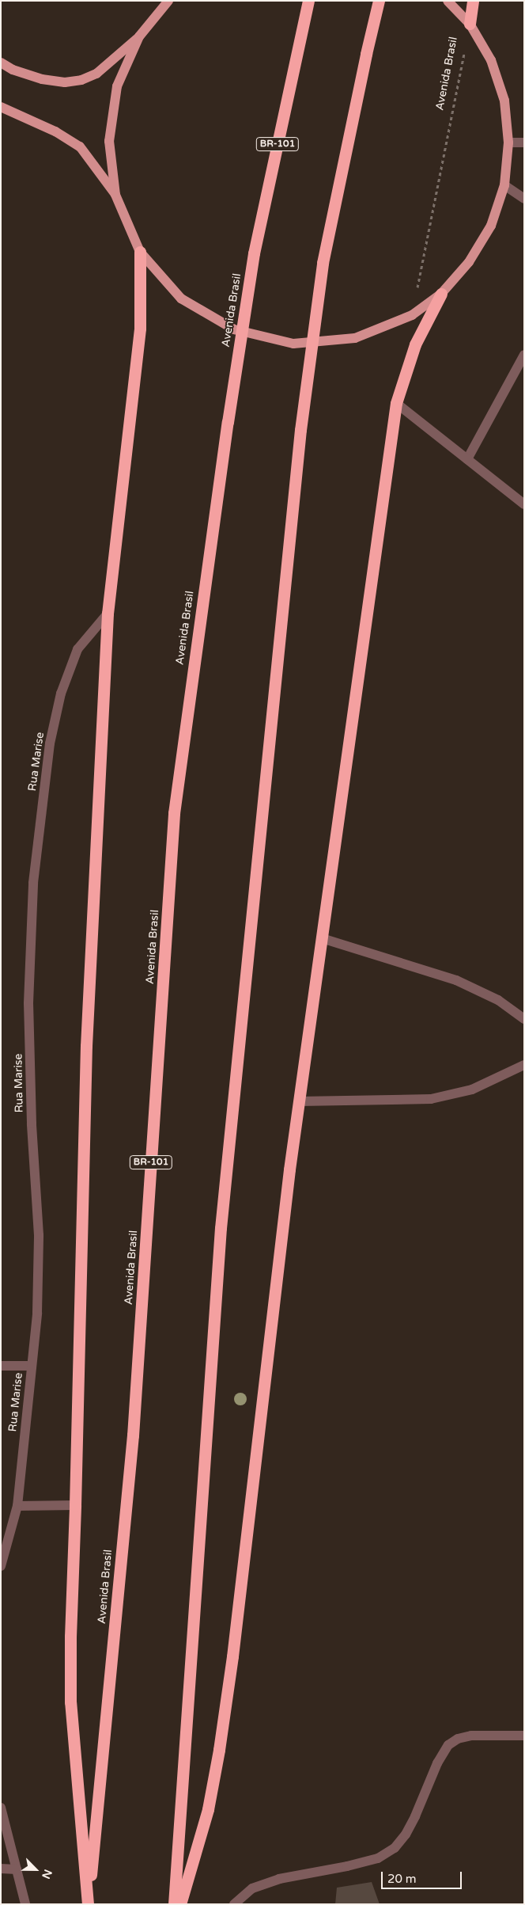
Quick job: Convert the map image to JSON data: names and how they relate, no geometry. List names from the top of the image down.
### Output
{
  "streets": {
    "highway": ["Avenida Brasil", "BR-101"],
    "street": ["Rua Marise"]
  },
  "scale_bar": "20 m",
  "north": "bottom right"
}
